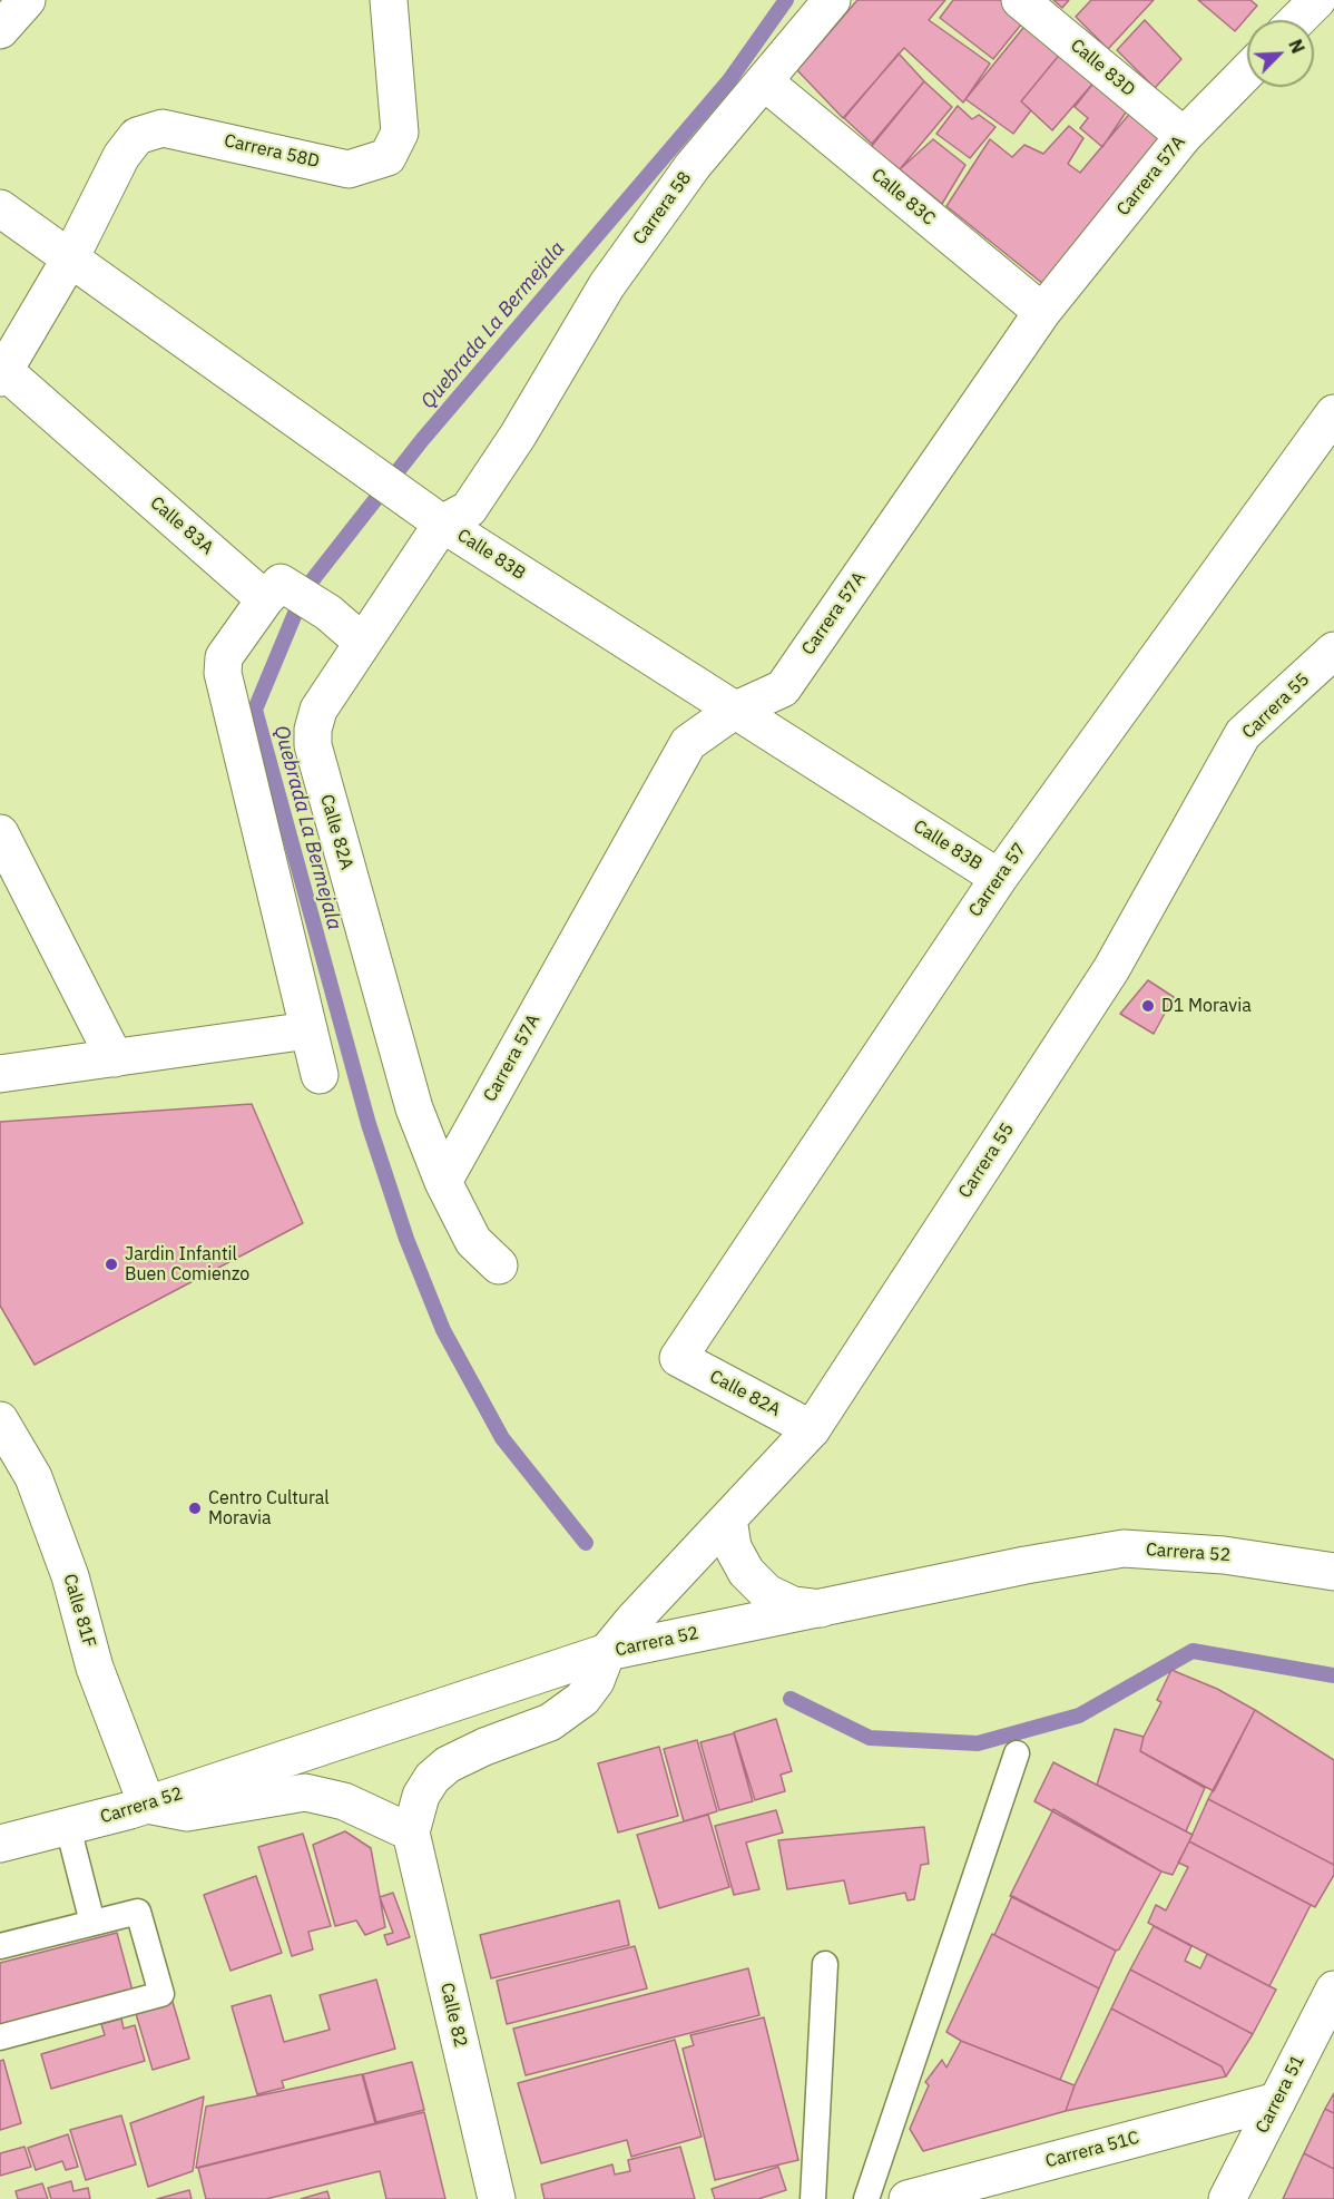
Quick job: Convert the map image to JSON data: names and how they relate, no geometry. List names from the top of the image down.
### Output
{
  "streets": {
    "street": [
      "Calle 83D",
      "Carrera 58D",
      "Carrera 57A",
      "Calle 83C",
      "Carrera 58",
      "Calle 83A",
      "Calle 83B",
      "Carrera 55",
      "Calle 82A",
      "Carrera 57",
      "Carrera 52",
      "Calle 81F",
      "Calle 82",
      "Carrera 51",
      "Carrera 51C"
    ]
  },
  "crossings": [
    ["Calle 83D", "Carrera 57A"],
    ["Carrera 58D", "Calle 83A"],
    ["Carrera 58D", "Calle 83B"],
    ["Carrera 57A", "Calle 83C"],
    ["Carrera 57A", "Calle 83B"],
    ["Carrera 57A", "Calle 82A"],
    ["Calle 83C", "Carrera 58"],
    ["Carrera 58", "Calle 82A"],
    ["Calle 83A", "Calle 82A"],
    ["Calle 83B", "Calle 82A"],
    ["Calle 83B", "Carrera 57"],
    ["Carrera 55", "Calle 82A"],
    ["Carrera 55", "Carrera 52"],
    ["Carrera 55", "Calle 82"],
    ["Calle 82A", "Carrera 57"],
    ["Carrera 52", "Calle 81F"],
    ["Carrera 52", "Calle 82"],
    ["Carrera 51", "Carrera 51C"]
  ],
  "water": ["Quebrada La Bermejala"],
  "places": ["D1 Moravia", "Jardin Infantil Buen Comienzo", "Centro Cultural Moravia"],
  "north": "top right"
}
